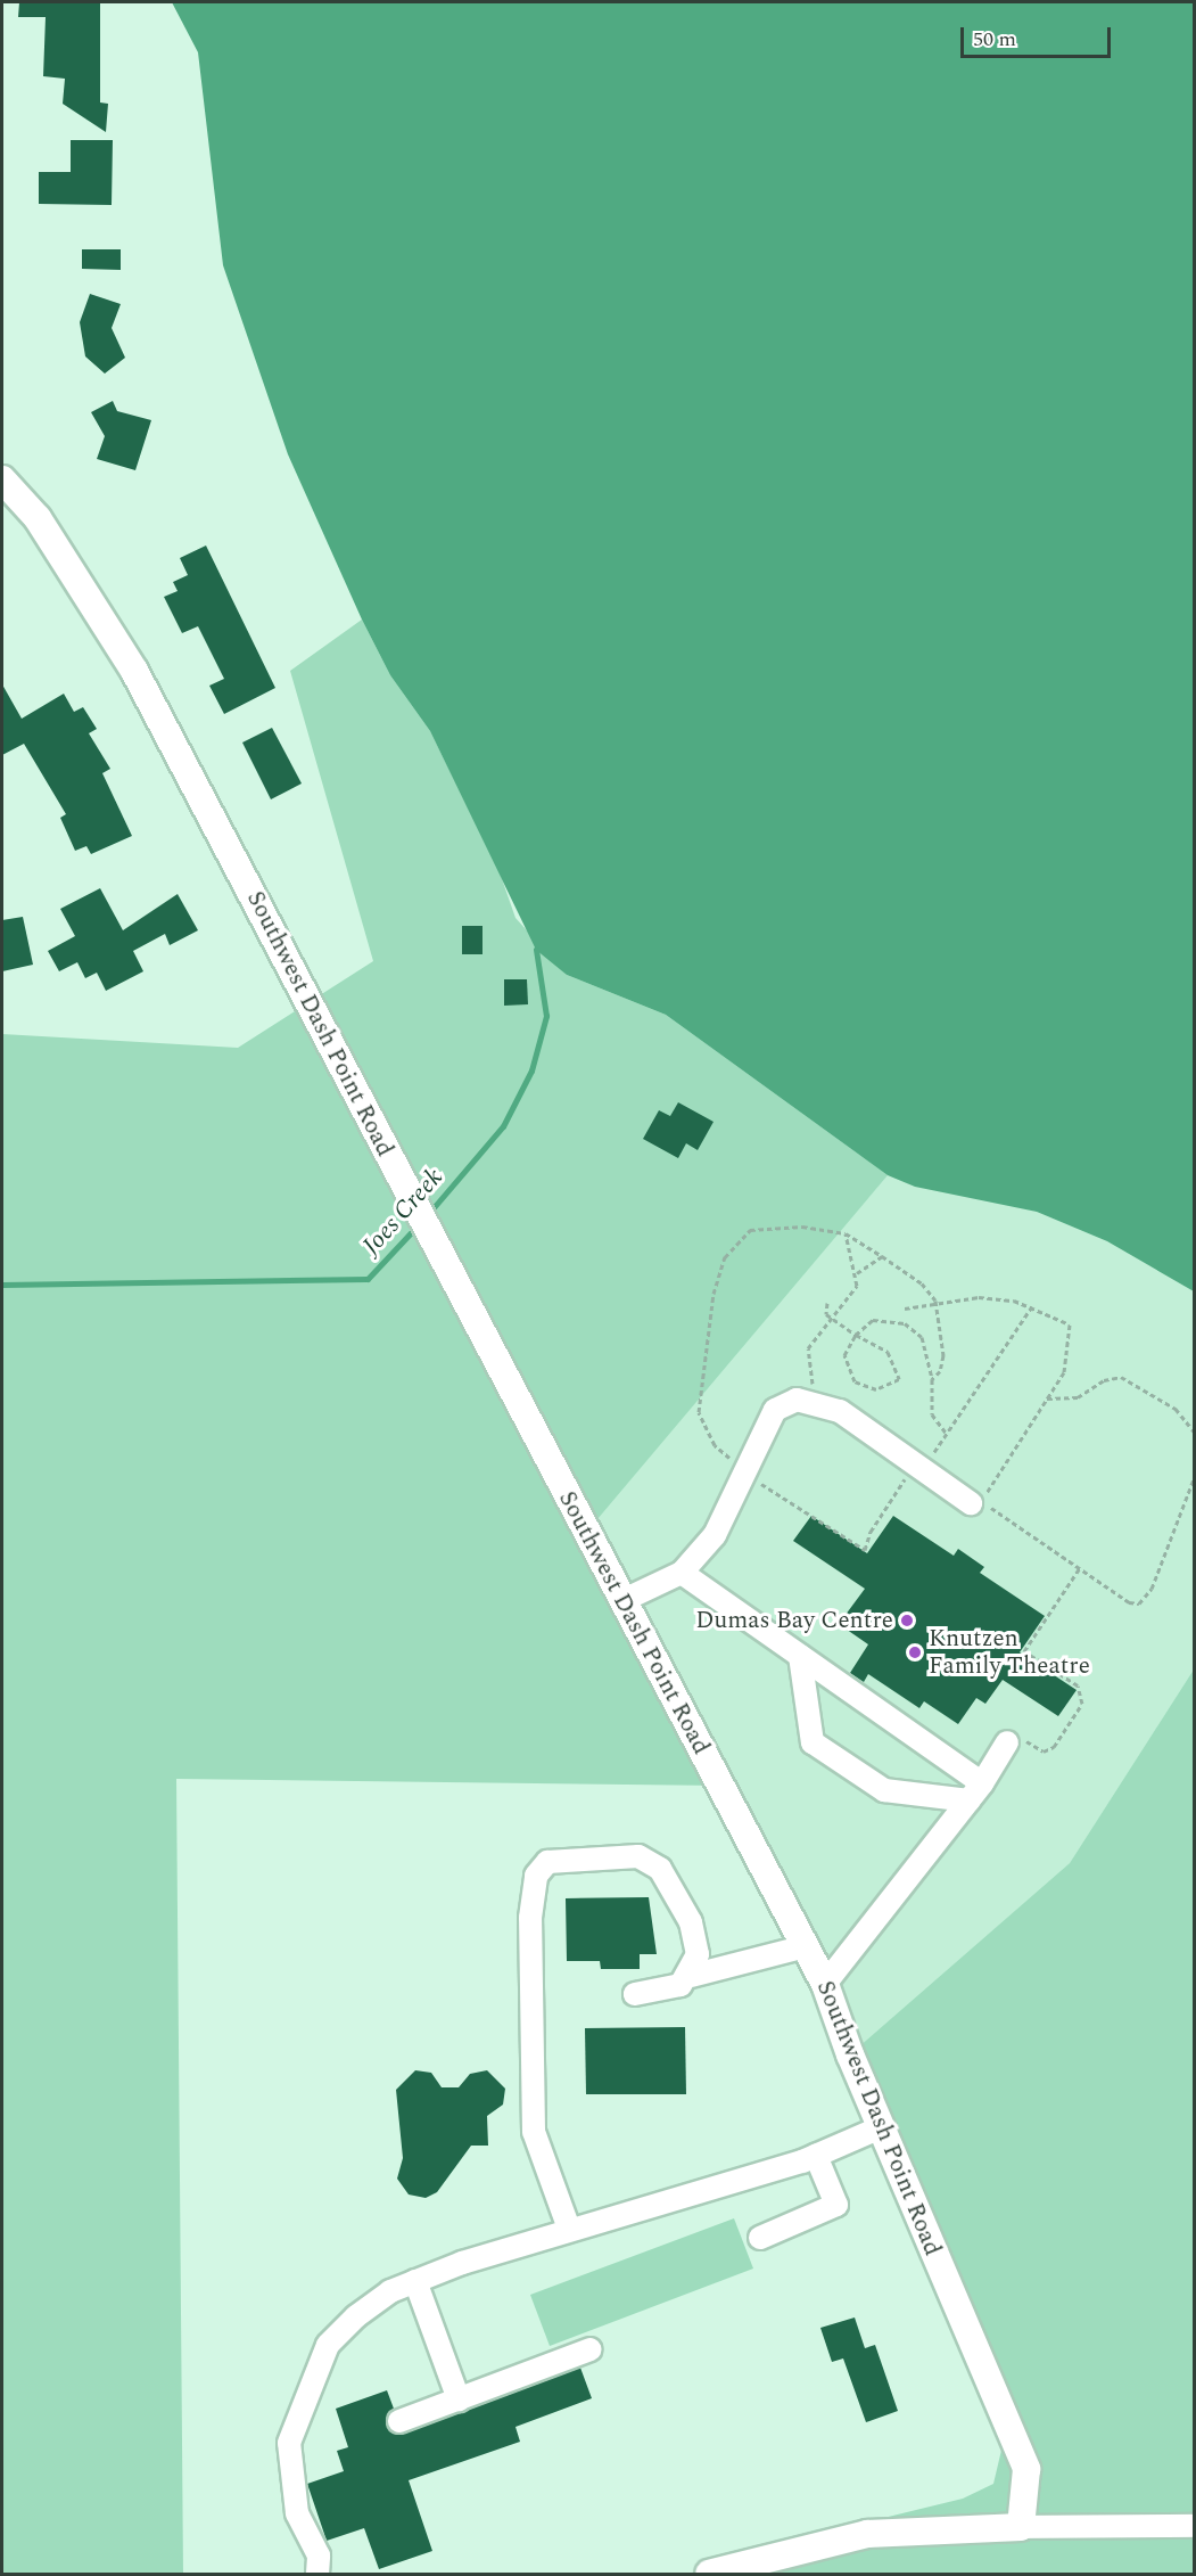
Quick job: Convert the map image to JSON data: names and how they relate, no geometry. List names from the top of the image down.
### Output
{
  "streets": {
    "main road": ["Southwest Dash Point Road"]
  },
  "water": ["Joes Creek"],
  "places": ["Dumas Bay Centre", "Knutzen Family Theatre"],
  "scale_bar": "50 m"
}
